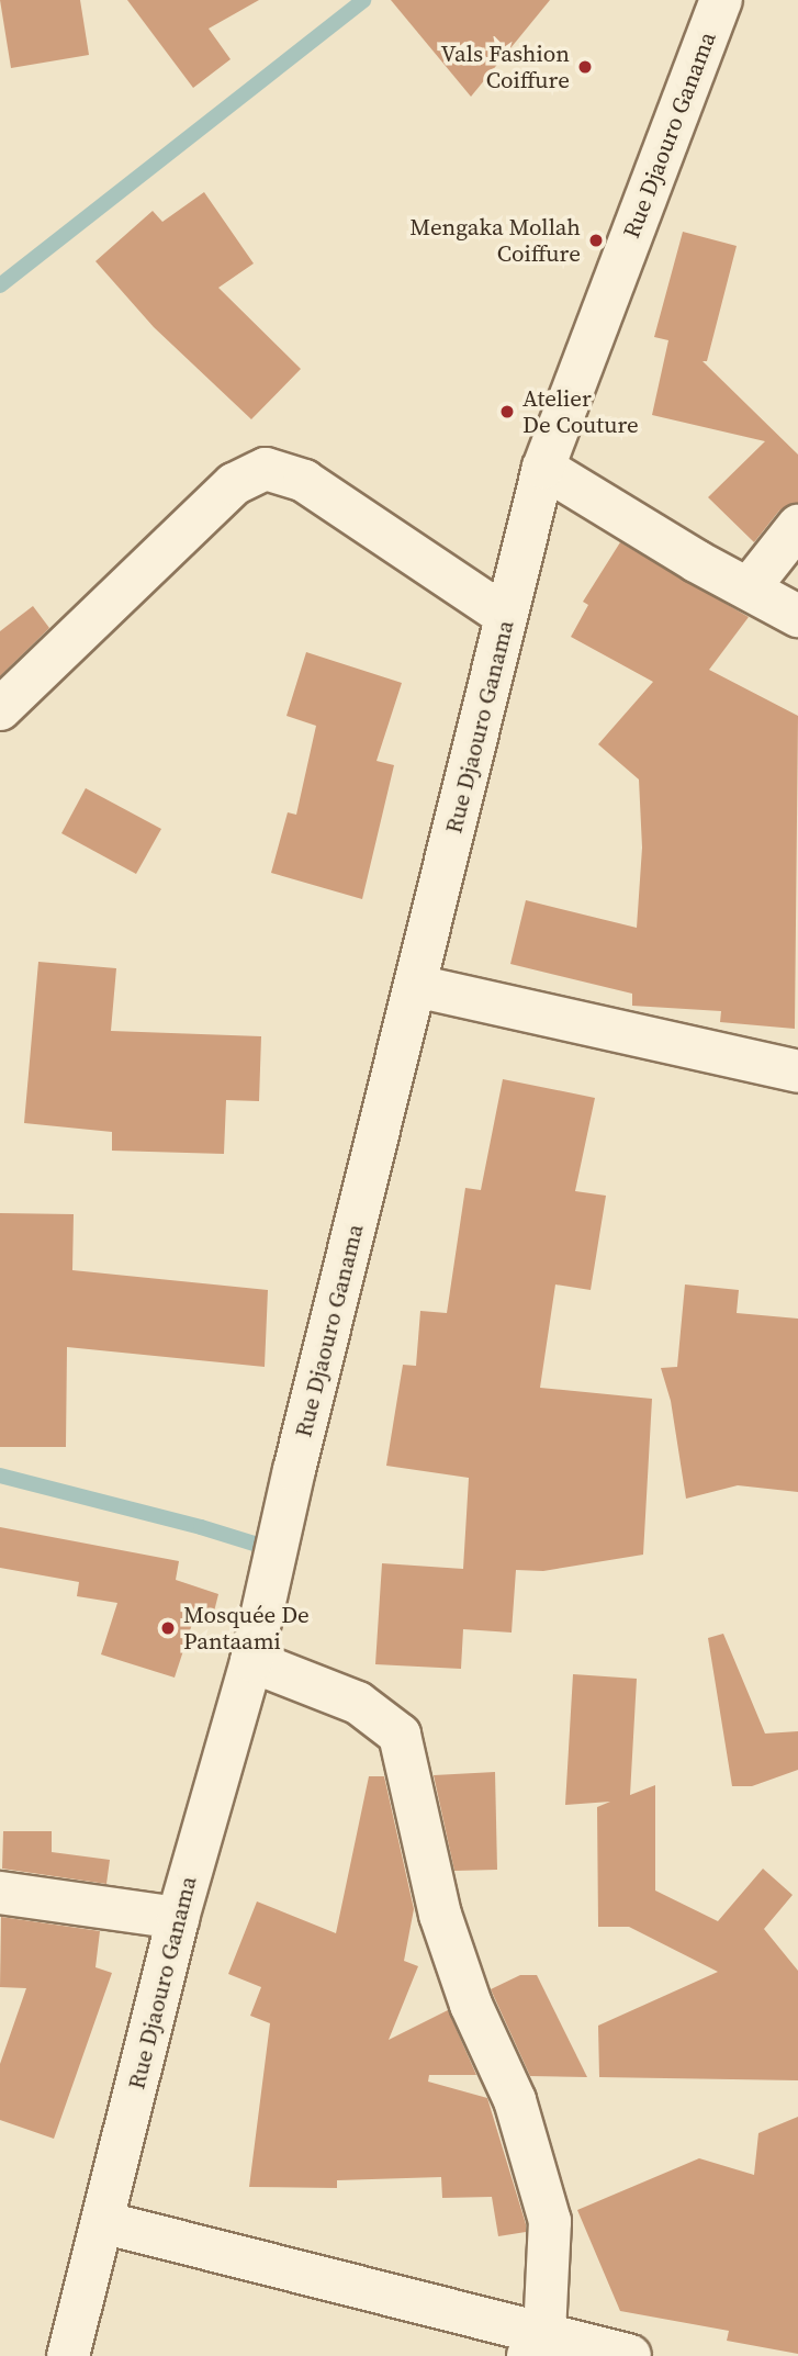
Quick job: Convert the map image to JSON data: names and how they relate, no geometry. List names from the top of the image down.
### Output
{
  "streets": {
    "street": ["Rue Djaouro Ganama"]
  },
  "places": [
    "Vals Fashion Coiffure",
    "Mengaka Mollah Coiffure",
    "Atelier De Couture",
    "Mosquée De Pantaami"
  ]
}
